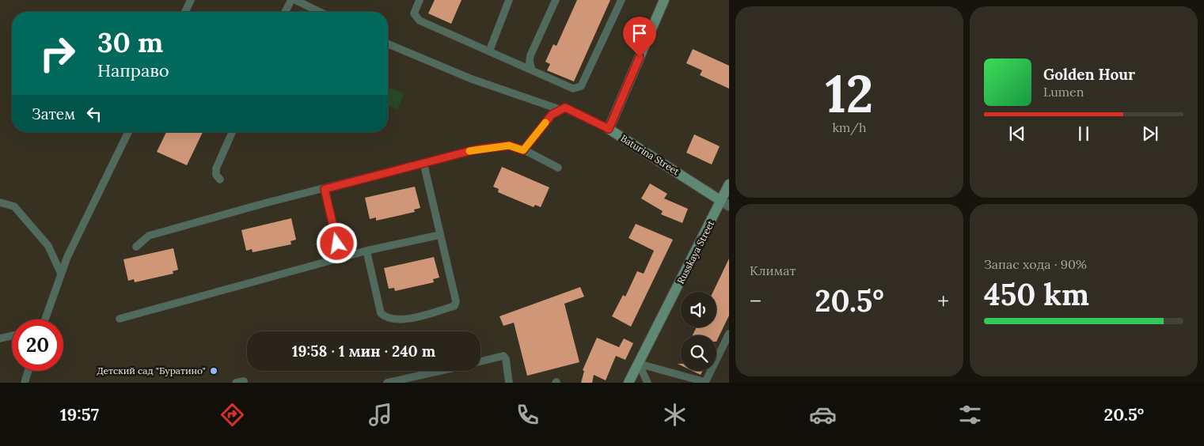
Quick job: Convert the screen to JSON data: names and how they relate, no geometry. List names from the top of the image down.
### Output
{
  "streets": {
    "street": ["Baturina Street", "Russkaya Street"]
  },
  "crossings": [
    ["Baturina Street", "Russkaya Street"]
  ],
  "places": ["Детский сад \"Буратино\""],
  "page": {
    "tile": [
      ["12", "km/h"],
      "Климат",
      ["Запас хода · 90%", "450 km"]
    ],
    "turn": ["30 m", "Направо"],
    "song": ["Golden Hour", "Lumen"],
    "then": "Затем",
    "heat": ["−", "20.5°", "+"],
    "limit": "20",
    "trip": "19:58 · 1 мин · 240 m",
    "tabs": ["19:57", "20.5°"]
  }
}
